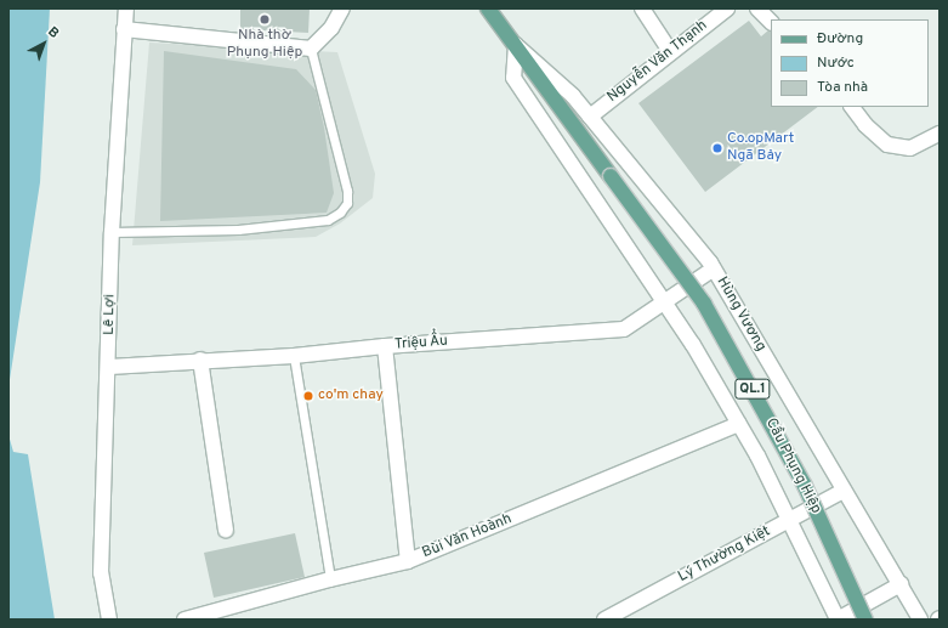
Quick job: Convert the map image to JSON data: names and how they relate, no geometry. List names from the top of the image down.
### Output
{
  "streets": {
    "main road": ["Hùng Vương", "QL.1", "Cầu Phụng Hiệp"],
    "street": [
      "Nguyễn Văn Thạnh",
      "Lê Lợi",
      "Triệu Ẩu",
      "Bùi Văn Hoành",
      "Lý Thường Kiệt"
    ]
  },
  "crossings": [
    ["Nguyễn Văn Thạnh", "Hùng Vương"],
    ["Lê Lợi", "Triệu Ẩu"],
    ["Hùng Vương", "Triệu Ẩu"],
    ["Hùng Vương", "Cầu Phụng Hiệp"],
    ["Hùng Vương", "Lý Thường Kiệt"]
  ],
  "places": ["Nhà thờ Phụng Hiệp", "Co.opMart Ngã Bảy", "co'm chay"],
  "legend": ["Đường", "Nước", "Tòa nhà"],
  "north": "top right"
}
